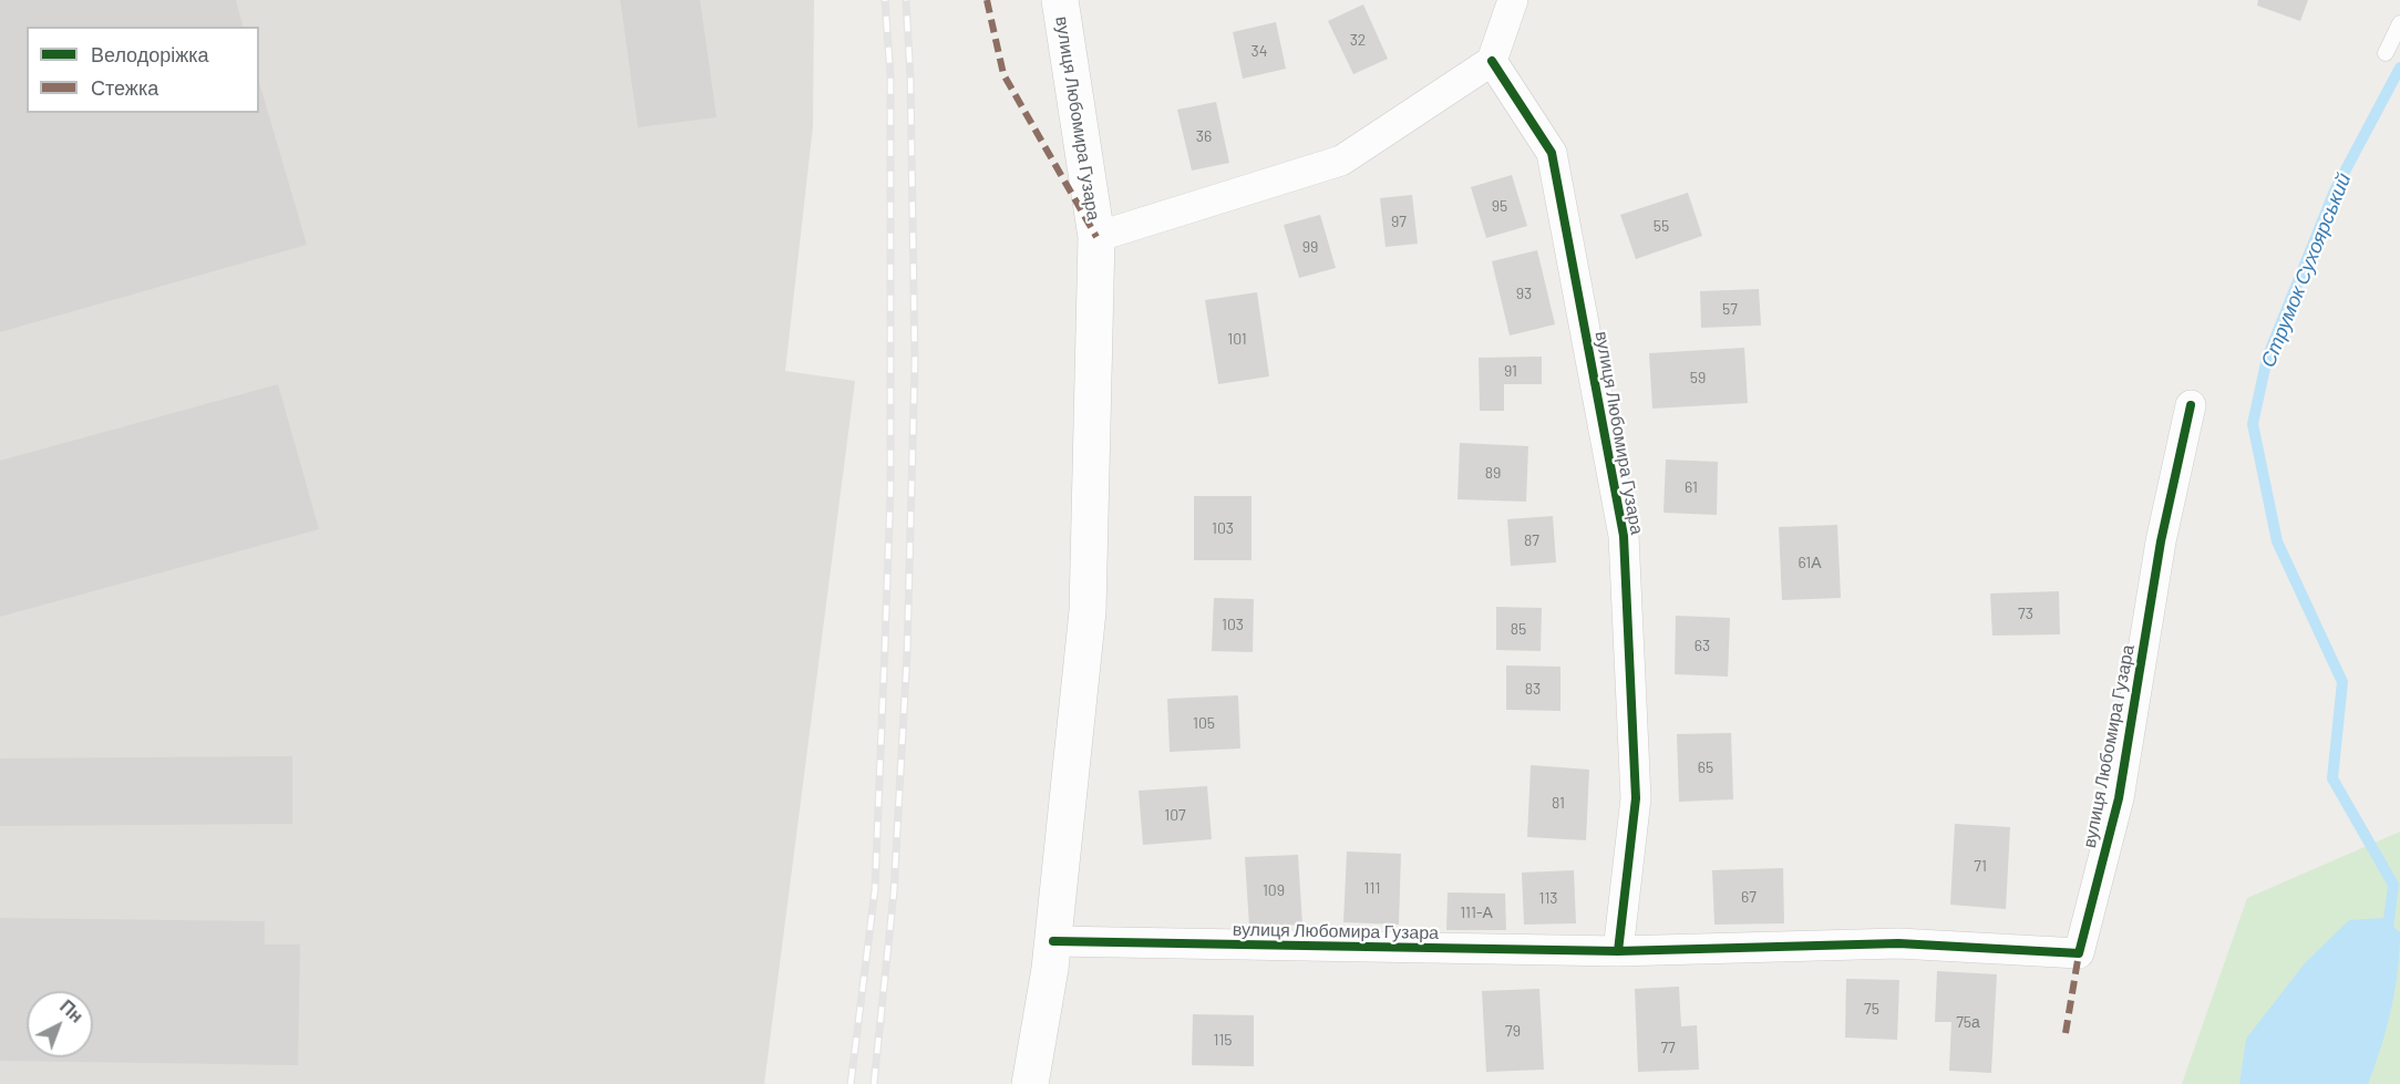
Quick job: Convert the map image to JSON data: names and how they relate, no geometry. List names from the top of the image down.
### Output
{
  "streets": {
    "main road": ["вулиця Любомира Гузара"]
  },
  "water": ["Струмок Сухоярський"],
  "house_numbers": [
    "32",
    "34",
    "36",
    "95",
    "97",
    "55",
    "99",
    "93",
    "57",
    "101",
    "91",
    "59",
    "89",
    "61",
    "103",
    "87",
    "61А",
    "73",
    "103",
    "85",
    "63",
    "83",
    "105",
    "65",
    "81",
    "107",
    "71",
    "111",
    "109",
    "67",
    "113",
    "111-А",
    "75",
    "75а",
    "79",
    "115",
    "77"
  ],
  "legend": ["Велодоріжка", "Стежка"],
  "north": "top right"
}
